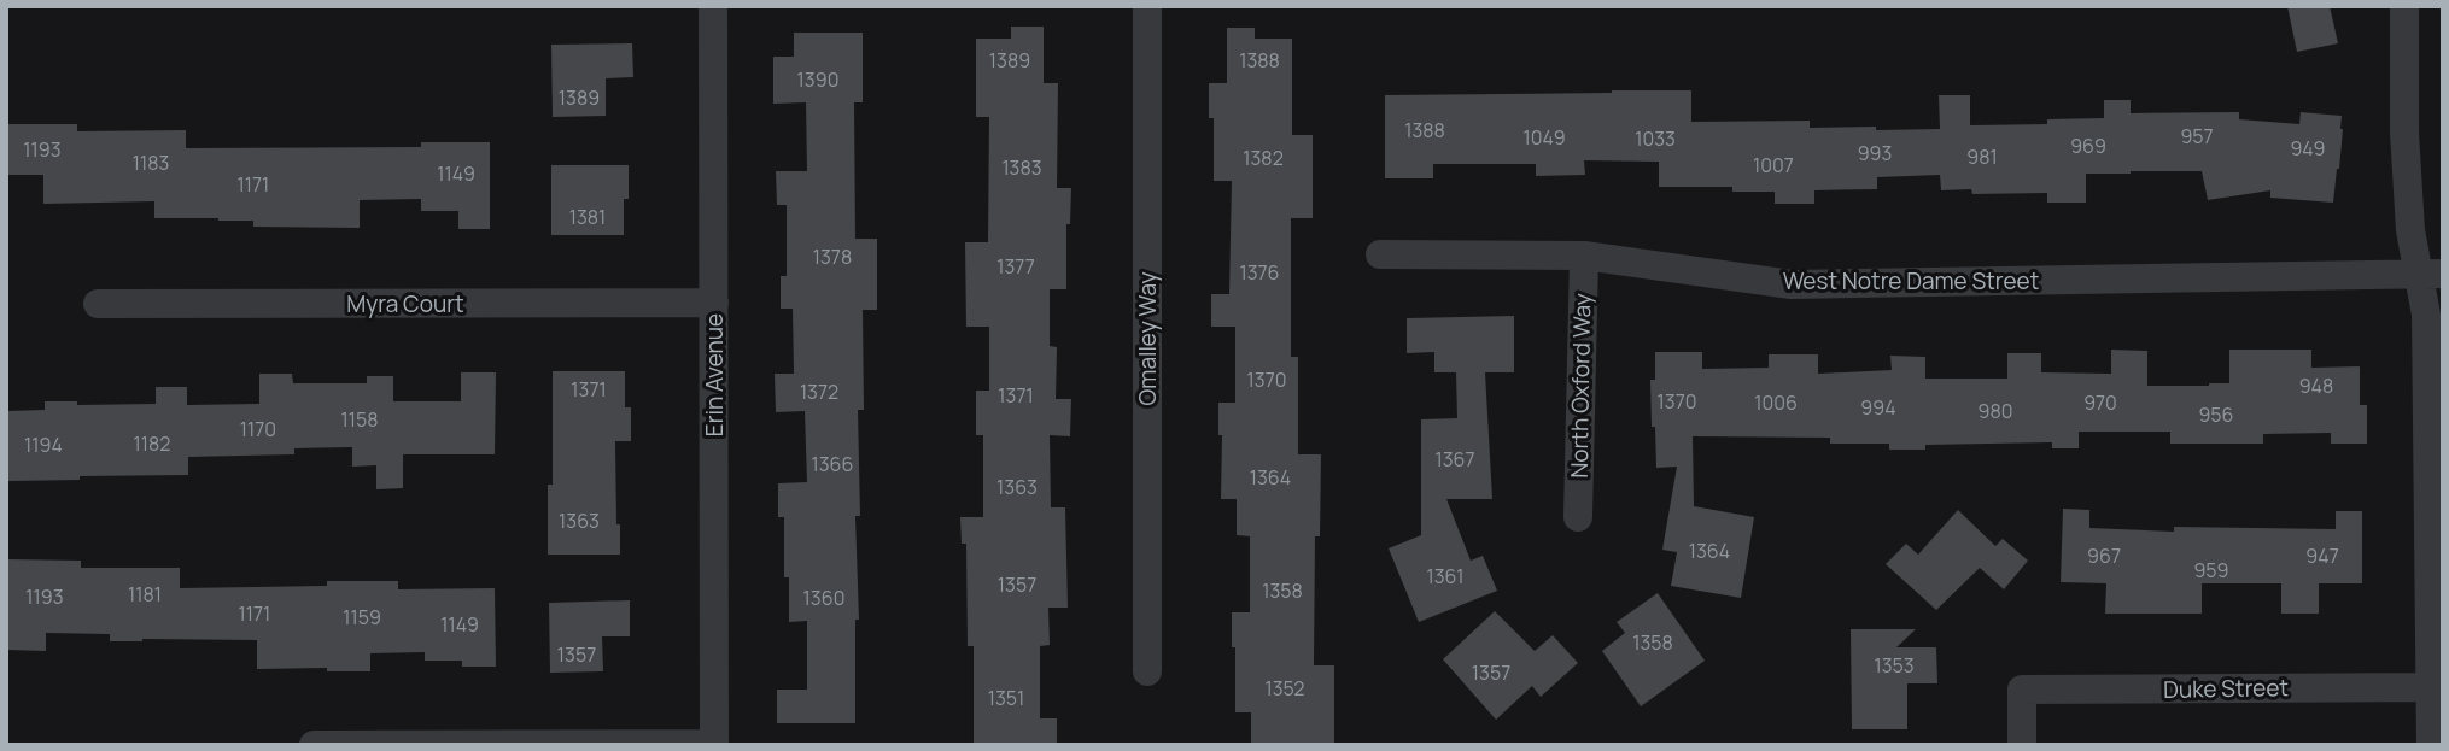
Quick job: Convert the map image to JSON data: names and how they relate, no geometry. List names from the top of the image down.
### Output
{
  "streets": {
    "street": [
      "West Notre Dame Street",
      "Myra Court",
      "Omalley Way",
      "Erin Avenue",
      "North Oxford Way",
      "Duke Street"
    ]
  },
  "crossings": [
    ["West Notre Dame Street", "North Oxford Way"],
    ["Myra Court", "Erin Avenue"]
  ],
  "house_numbers": [
    "1389",
    "1388",
    "1390",
    "1389",
    "1388",
    "957",
    "1049",
    "1033",
    "969",
    "949",
    "1193",
    "993",
    "981",
    "1382",
    "1183",
    "1007",
    "1383",
    "1149",
    "1171",
    "1381",
    "1378",
    "1377",
    "1376",
    "1370",
    "948",
    "1371",
    "1372",
    "1371",
    "1370",
    "1006",
    "970",
    "994",
    "980",
    "956",
    "1158",
    "1170",
    "1182",
    "1194",
    "1367",
    "1366",
    "1364",
    "1363",
    "1363",
    "1364",
    "967",
    "947",
    "959",
    "1361",
    "1357",
    "1358",
    "1181",
    "1193",
    "1360",
    "1171",
    "1159",
    "1149",
    "1358",
    "1357",
    "1353",
    "1357",
    "1352",
    "1351"
  ]
}
